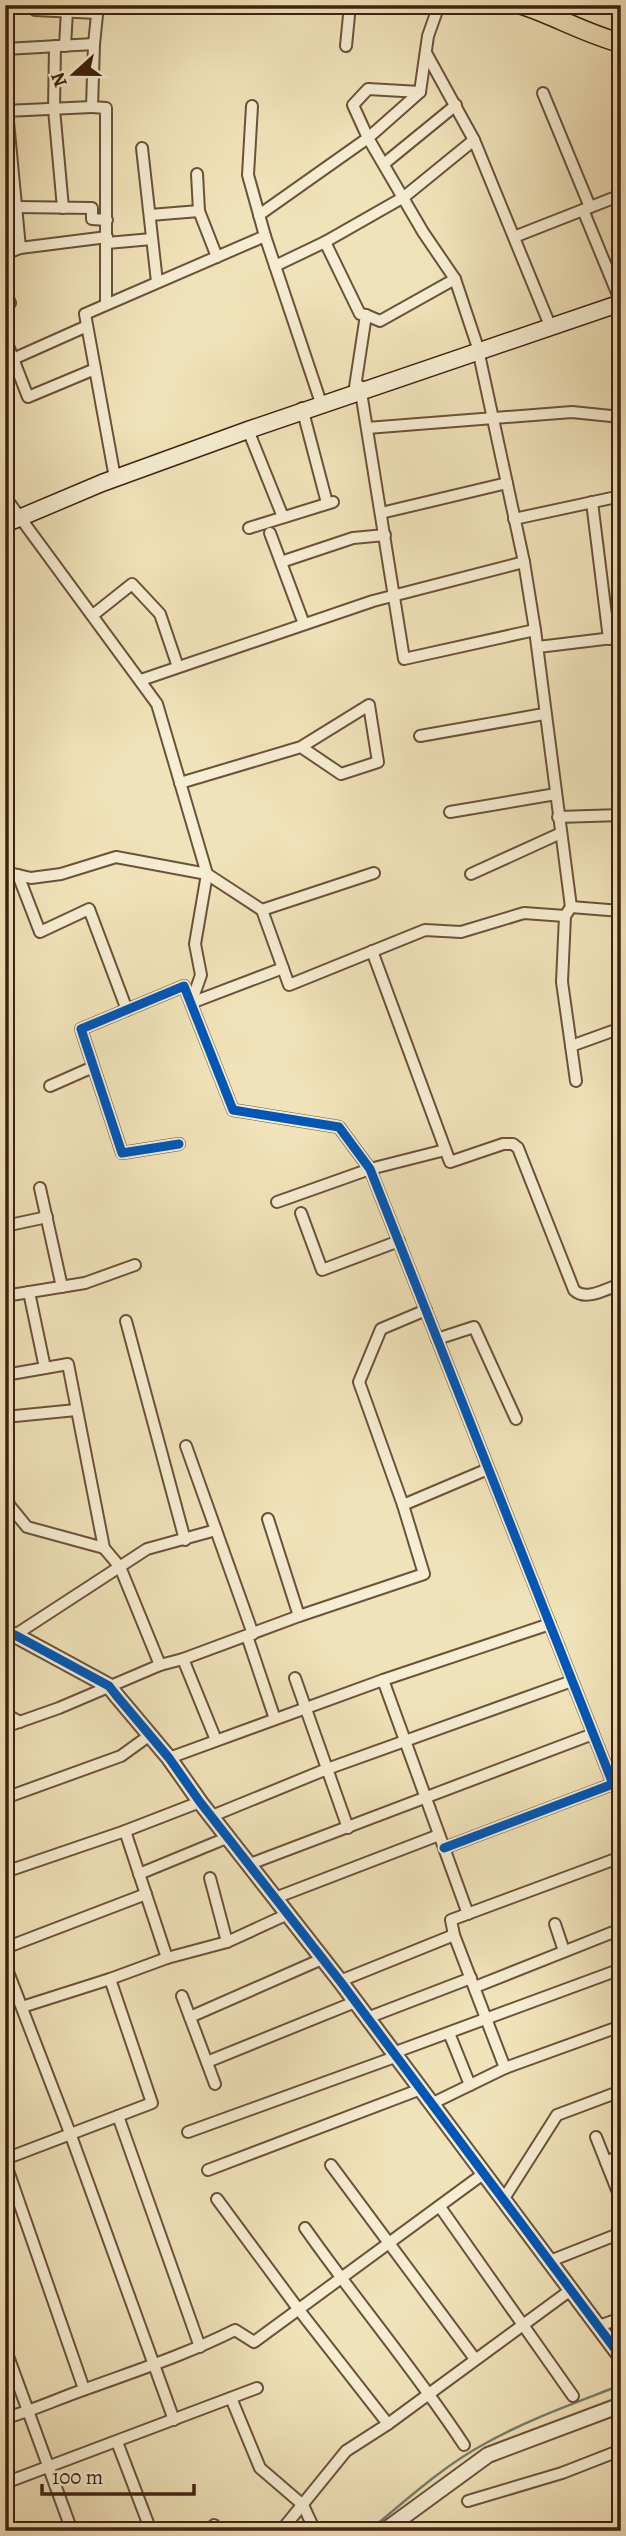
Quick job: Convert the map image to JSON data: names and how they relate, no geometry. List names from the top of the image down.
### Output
{
  "scale_bar": "100 m",
  "north": "left"
}
